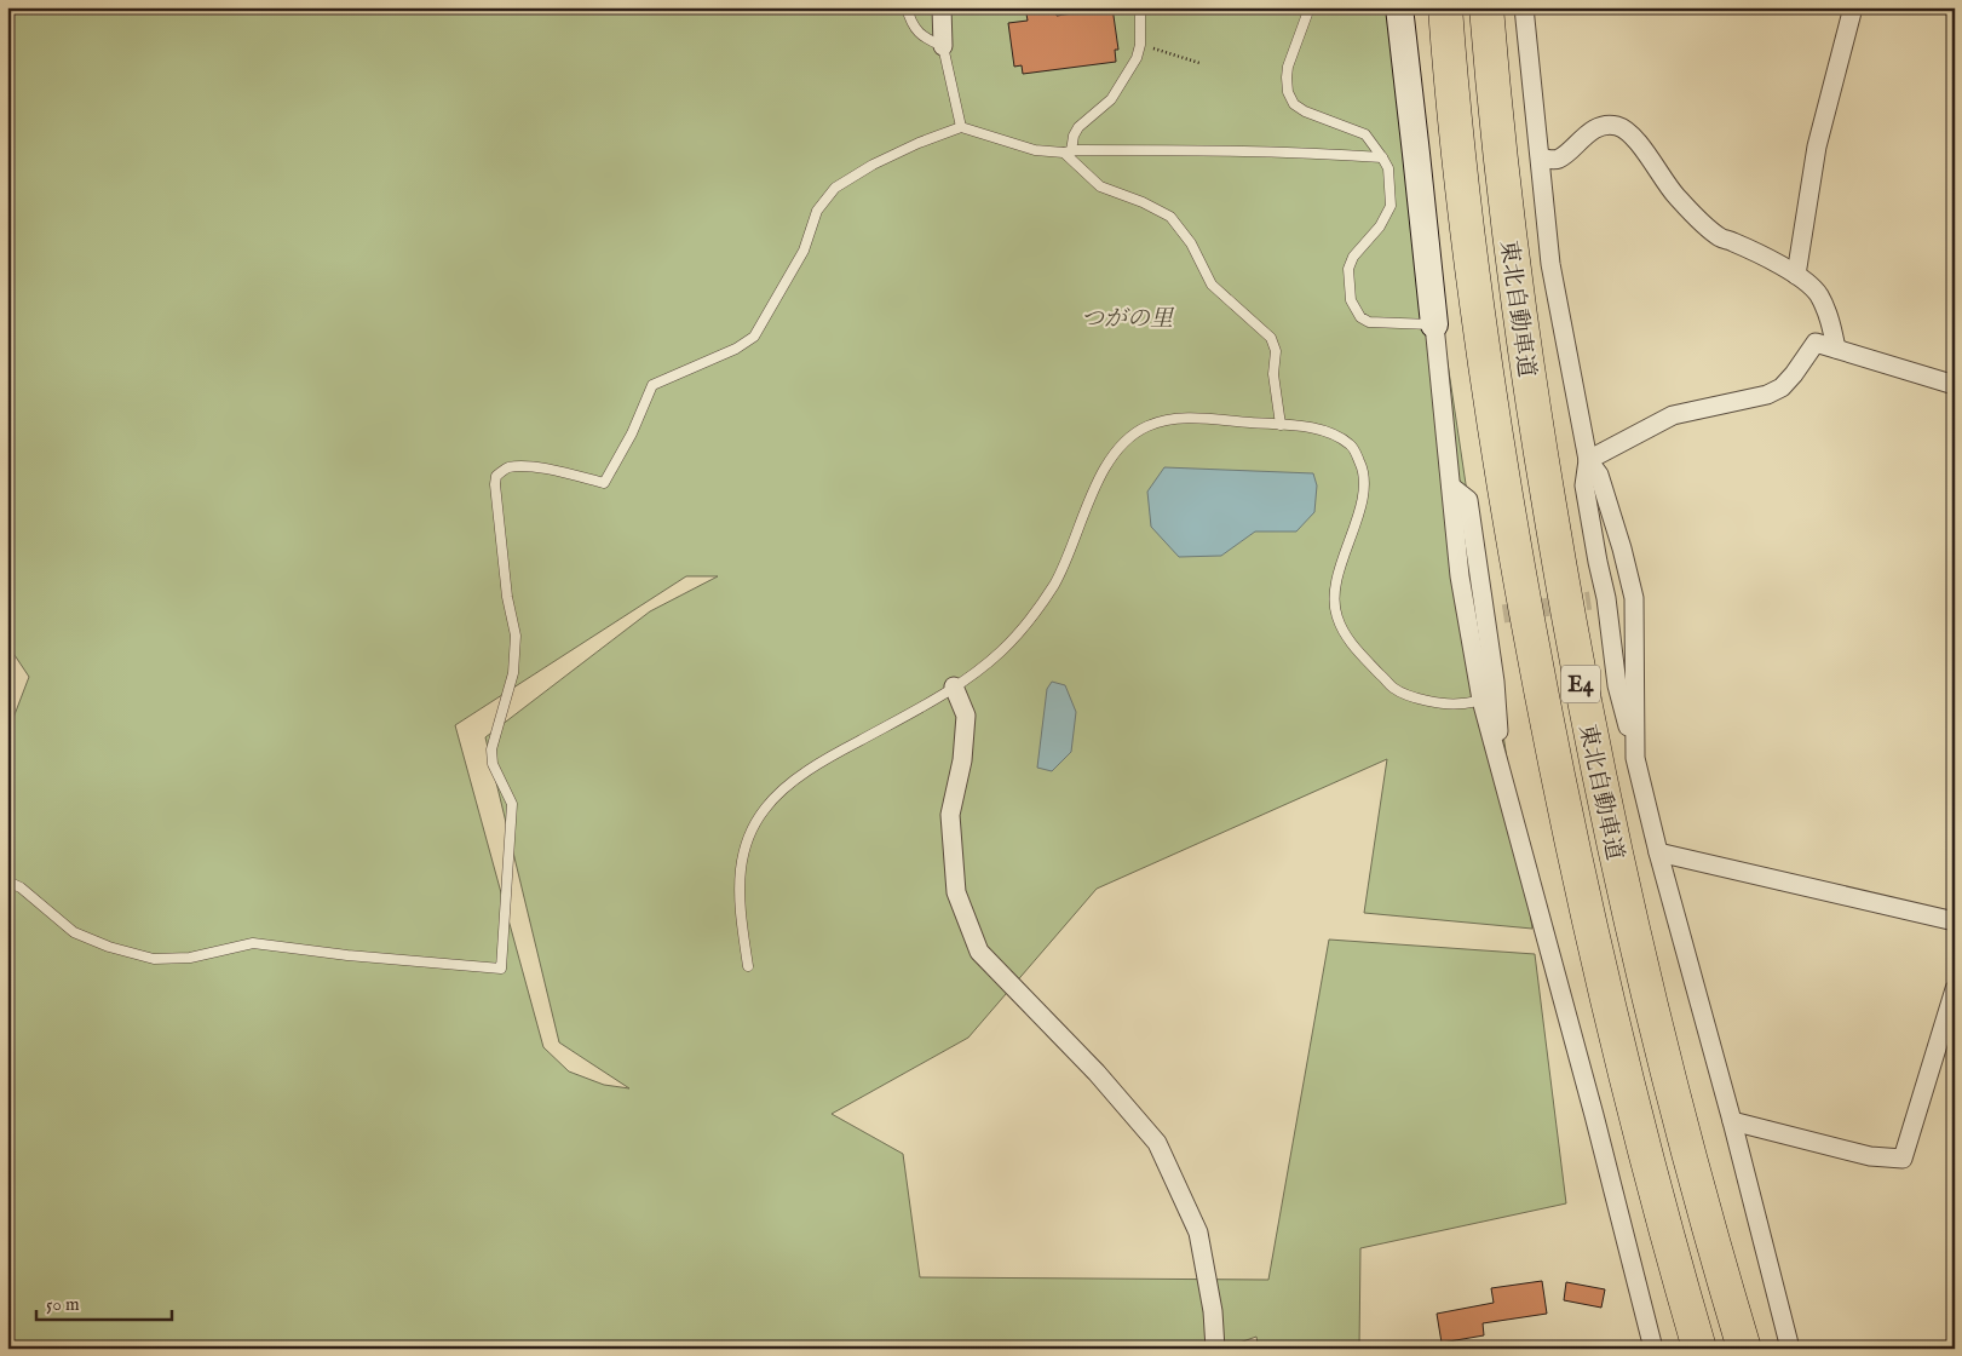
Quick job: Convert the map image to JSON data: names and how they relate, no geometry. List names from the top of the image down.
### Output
{
  "streets": {
    "highway": ["東北自動車道", "E4"]
  },
  "parks": ["つがの里"],
  "scale_bar": "50 m"
}
